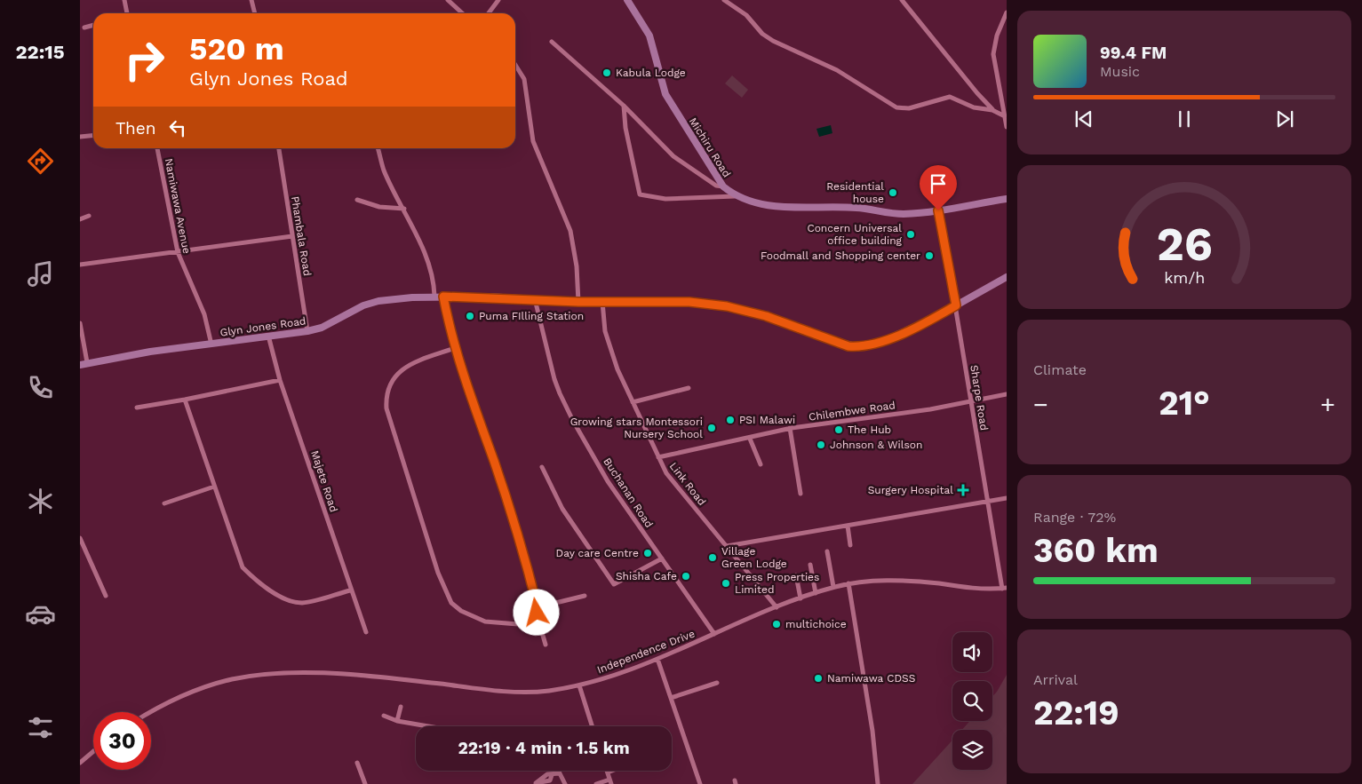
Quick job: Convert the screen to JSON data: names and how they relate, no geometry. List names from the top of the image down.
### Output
{
  "streets": {
    "street": [
      "Michiru Road",
      "Namiwawa Avenue",
      "Phambala Road",
      "Glyn Jones Road",
      "Sharpe Road",
      "Chilembwe Road",
      "Majete Road",
      "Link Road",
      "Buchanan Road",
      "Independence Drive"
    ]
  },
  "crossings": [
    ["Michiru Road", "Sharpe Road"],
    ["Namiwawa Avenue", "Glyn Jones Road"],
    ["Phambala Road", "Glyn Jones Road"],
    ["Glyn Jones Road", "Sharpe Road"],
    ["Glyn Jones Road", "Majete Road"],
    ["Glyn Jones Road", "Link Road"],
    ["Glyn Jones Road", "Buchanan Road"],
    ["Sharpe Road", "Chilembwe Road"],
    ["Sharpe Road", "Independence Drive"],
    ["Chilembwe Road", "Link Road"],
    ["Link Road", "Independence Drive"],
    ["Buchanan Road", "Independence Drive"]
  ],
  "places": {
    "other": [
      "Kabula Lodge",
      "Residential house",
      "Concern Universal office building",
      "Foodmall and Shopping center",
      "Puma FIlling Station",
      "PSI Malawi",
      "Growing stars Montessori Nursery School",
      "The Hub",
      "Johnson & Wilson",
      "Day care Centre",
      "Village Green Lodge",
      "Shisha Cafe",
      "Press Properties Limited",
      "multichoice",
      "Namiwawa CDSS"
    ],
    "health": ["Surgery Hospital"]
  },
  "page": {
    "tabs": "22:15",
    "turn": ["520 m", "Glyn Jones Road"],
    "song": ["99.4 FM", "Music"],
    "then": "Then",
    "tile": [
      "Climate",
      ["Range · 72%", "360 km"],
      ["Arrival", "22:19"]
    ],
    "heat": ["−", "21°", "+"],
    "limit": "30",
    "trip": "22:19 · 4 min · 1.5 km",
    "gauge": ["26", "km/h"]
  }
}
